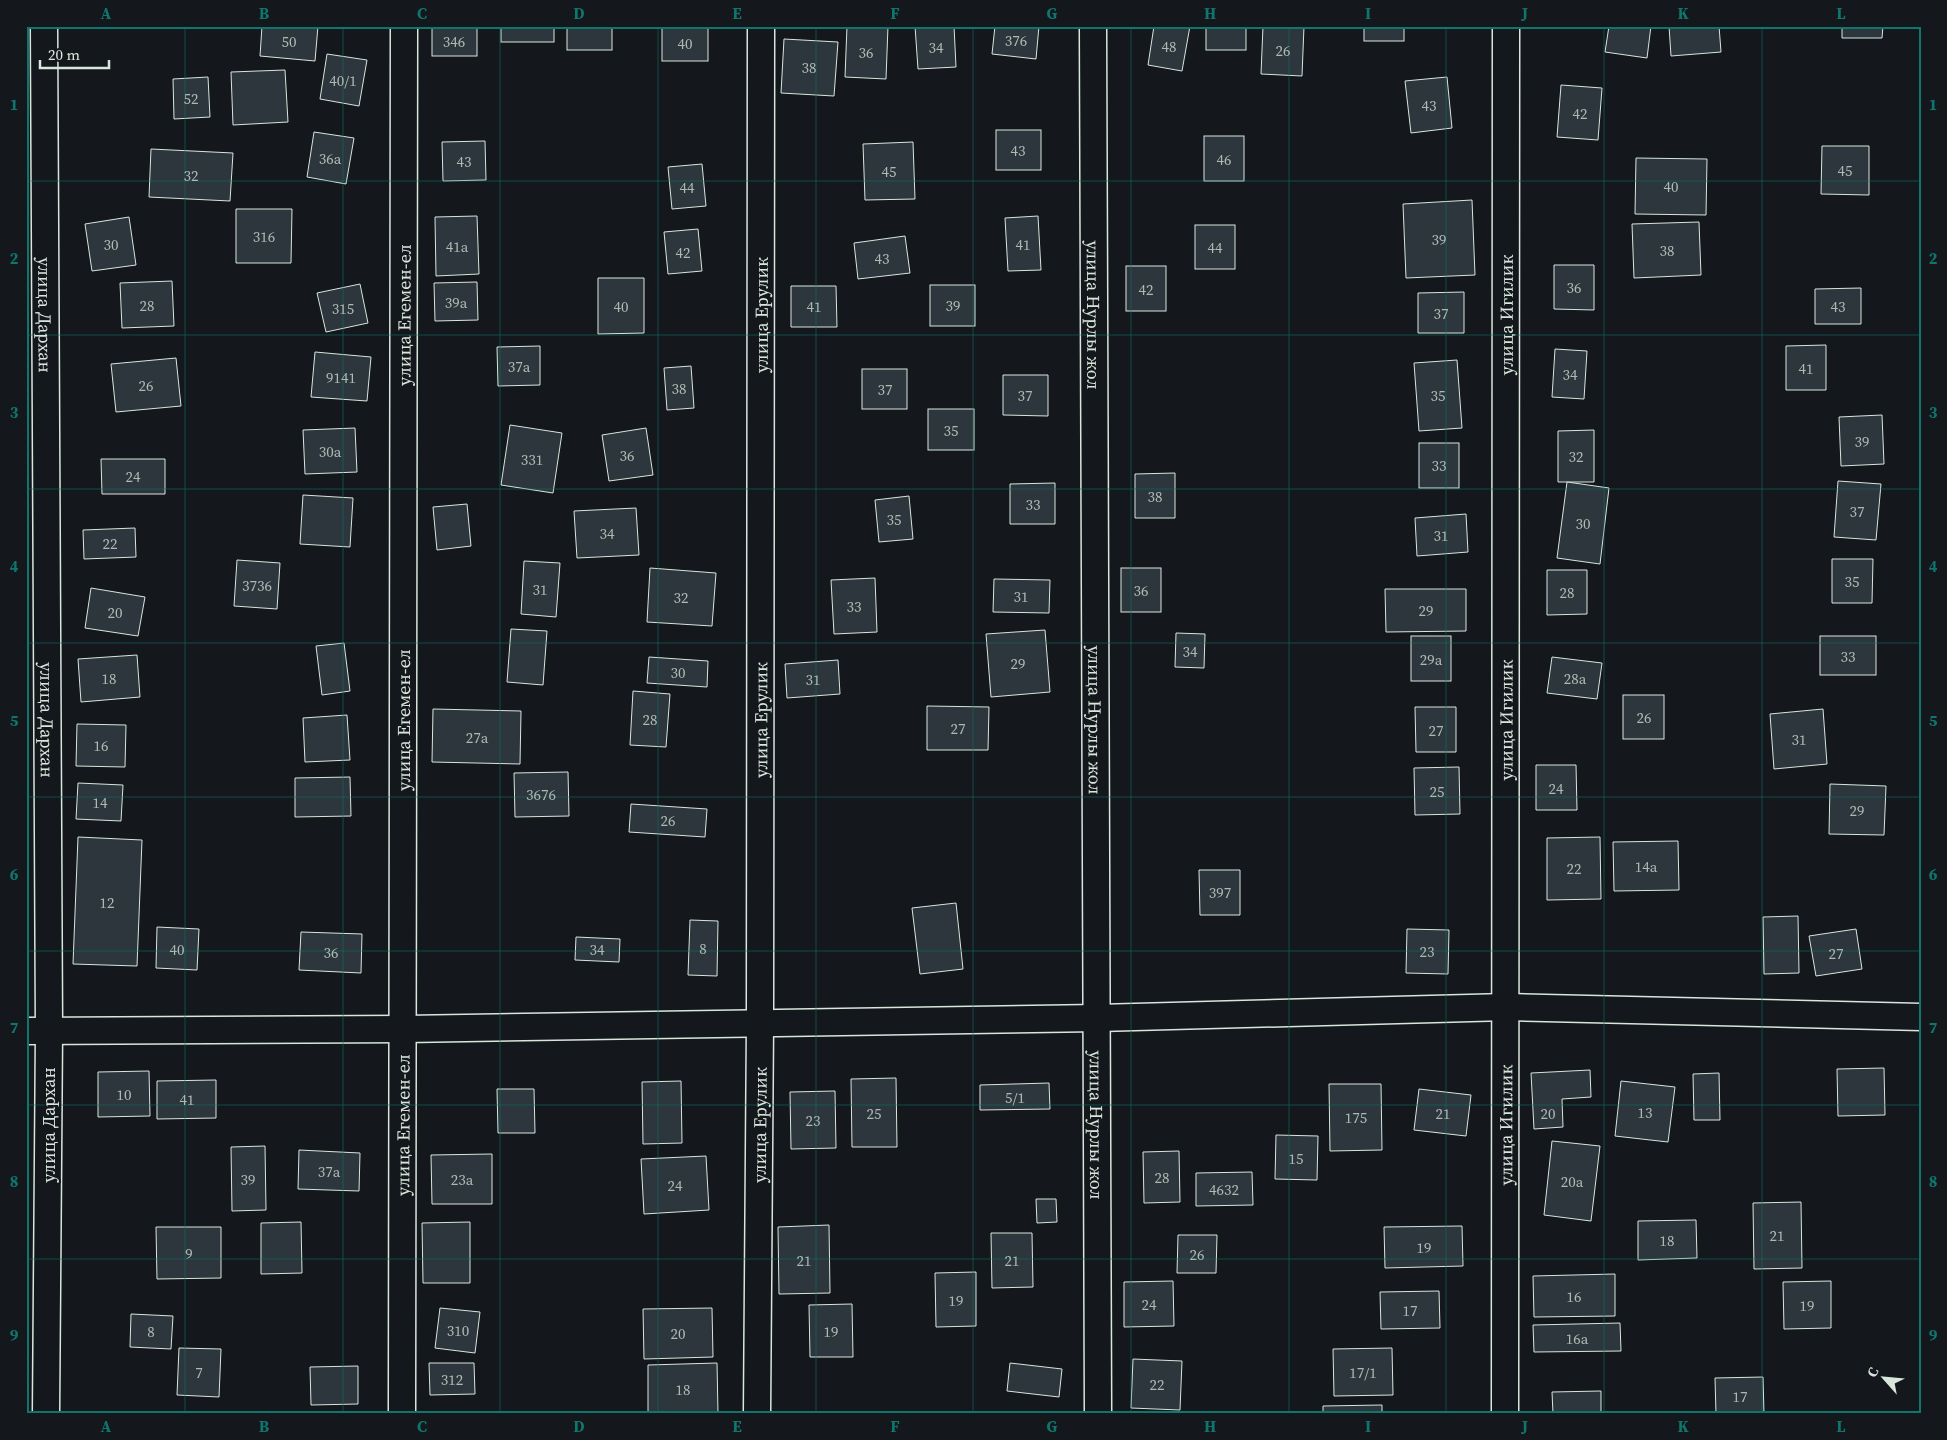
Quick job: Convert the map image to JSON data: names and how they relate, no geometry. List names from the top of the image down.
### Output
{
  "streets": {
    "street": [
      "улица Дархан",
      "улица Егемен-ел",
      "улица Ерулик",
      "улица Нурлы жол",
      "улица Игилик"
    ]
  },
  "house_numbers": [
    "376",
    "50",
    "346",
    "40",
    "48",
    "34",
    "26",
    "36",
    "38",
    "40/1",
    "52",
    "43",
    "42",
    "43",
    "36а",
    "46",
    "43",
    "45",
    "45",
    "32",
    "40",
    "44",
    "316",
    "39",
    "30",
    "41",
    "41а",
    "44",
    "38",
    "42",
    "43",
    "36",
    "42",
    "39а",
    "28",
    "39",
    "40",
    "41",
    "43",
    "315",
    "37",
    "37а",
    "41",
    "34",
    "9141",
    "26",
    "38",
    "37",
    "37",
    "35",
    "35",
    "39",
    "30а",
    "36",
    "32",
    "331",
    "33",
    "24",
    "38",
    "33",
    "37",
    "35",
    "30",
    "34",
    "31",
    "22",
    "35",
    "3736",
    "31",
    "36",
    "28",
    "31",
    "32",
    "33",
    "29",
    "20",
    "34",
    "33",
    "29а",
    "29",
    "30",
    "18",
    "28а",
    "31",
    "26",
    "28",
    "27",
    "27",
    "27а",
    "31",
    "16",
    "24",
    "25",
    "3676",
    "14",
    "29",
    "26",
    "14а",
    "22",
    "397",
    "12",
    "8",
    "40",
    "34",
    "23",
    "36",
    "27",
    "10",
    "5/1",
    "41",
    "13",
    "25",
    "21",
    "20",
    "175",
    "23",
    "15",
    "37а",
    "28",
    "39",
    "23а",
    "20а",
    "24",
    "4632",
    "21",
    "18",
    "19",
    "9",
    "26",
    "21",
    "21",
    "16",
    "19",
    "24",
    "19",
    "17",
    "310",
    "8",
    "19",
    "20",
    "16а",
    "7",
    "17/1",
    "312",
    "22",
    "18",
    "17"
  ],
  "scale_bar": "20 m",
  "north": "top left",
  "grid": {
    "columns": [
      "A",
      "B",
      "C",
      "D",
      "E",
      "F",
      "G",
      "H",
      "I",
      "J",
      "K",
      "L"
    ],
    "rows": [
      "1",
      "2",
      "3",
      "4",
      "5",
      "6",
      "7",
      "8",
      "9"
    ]
  }
}
